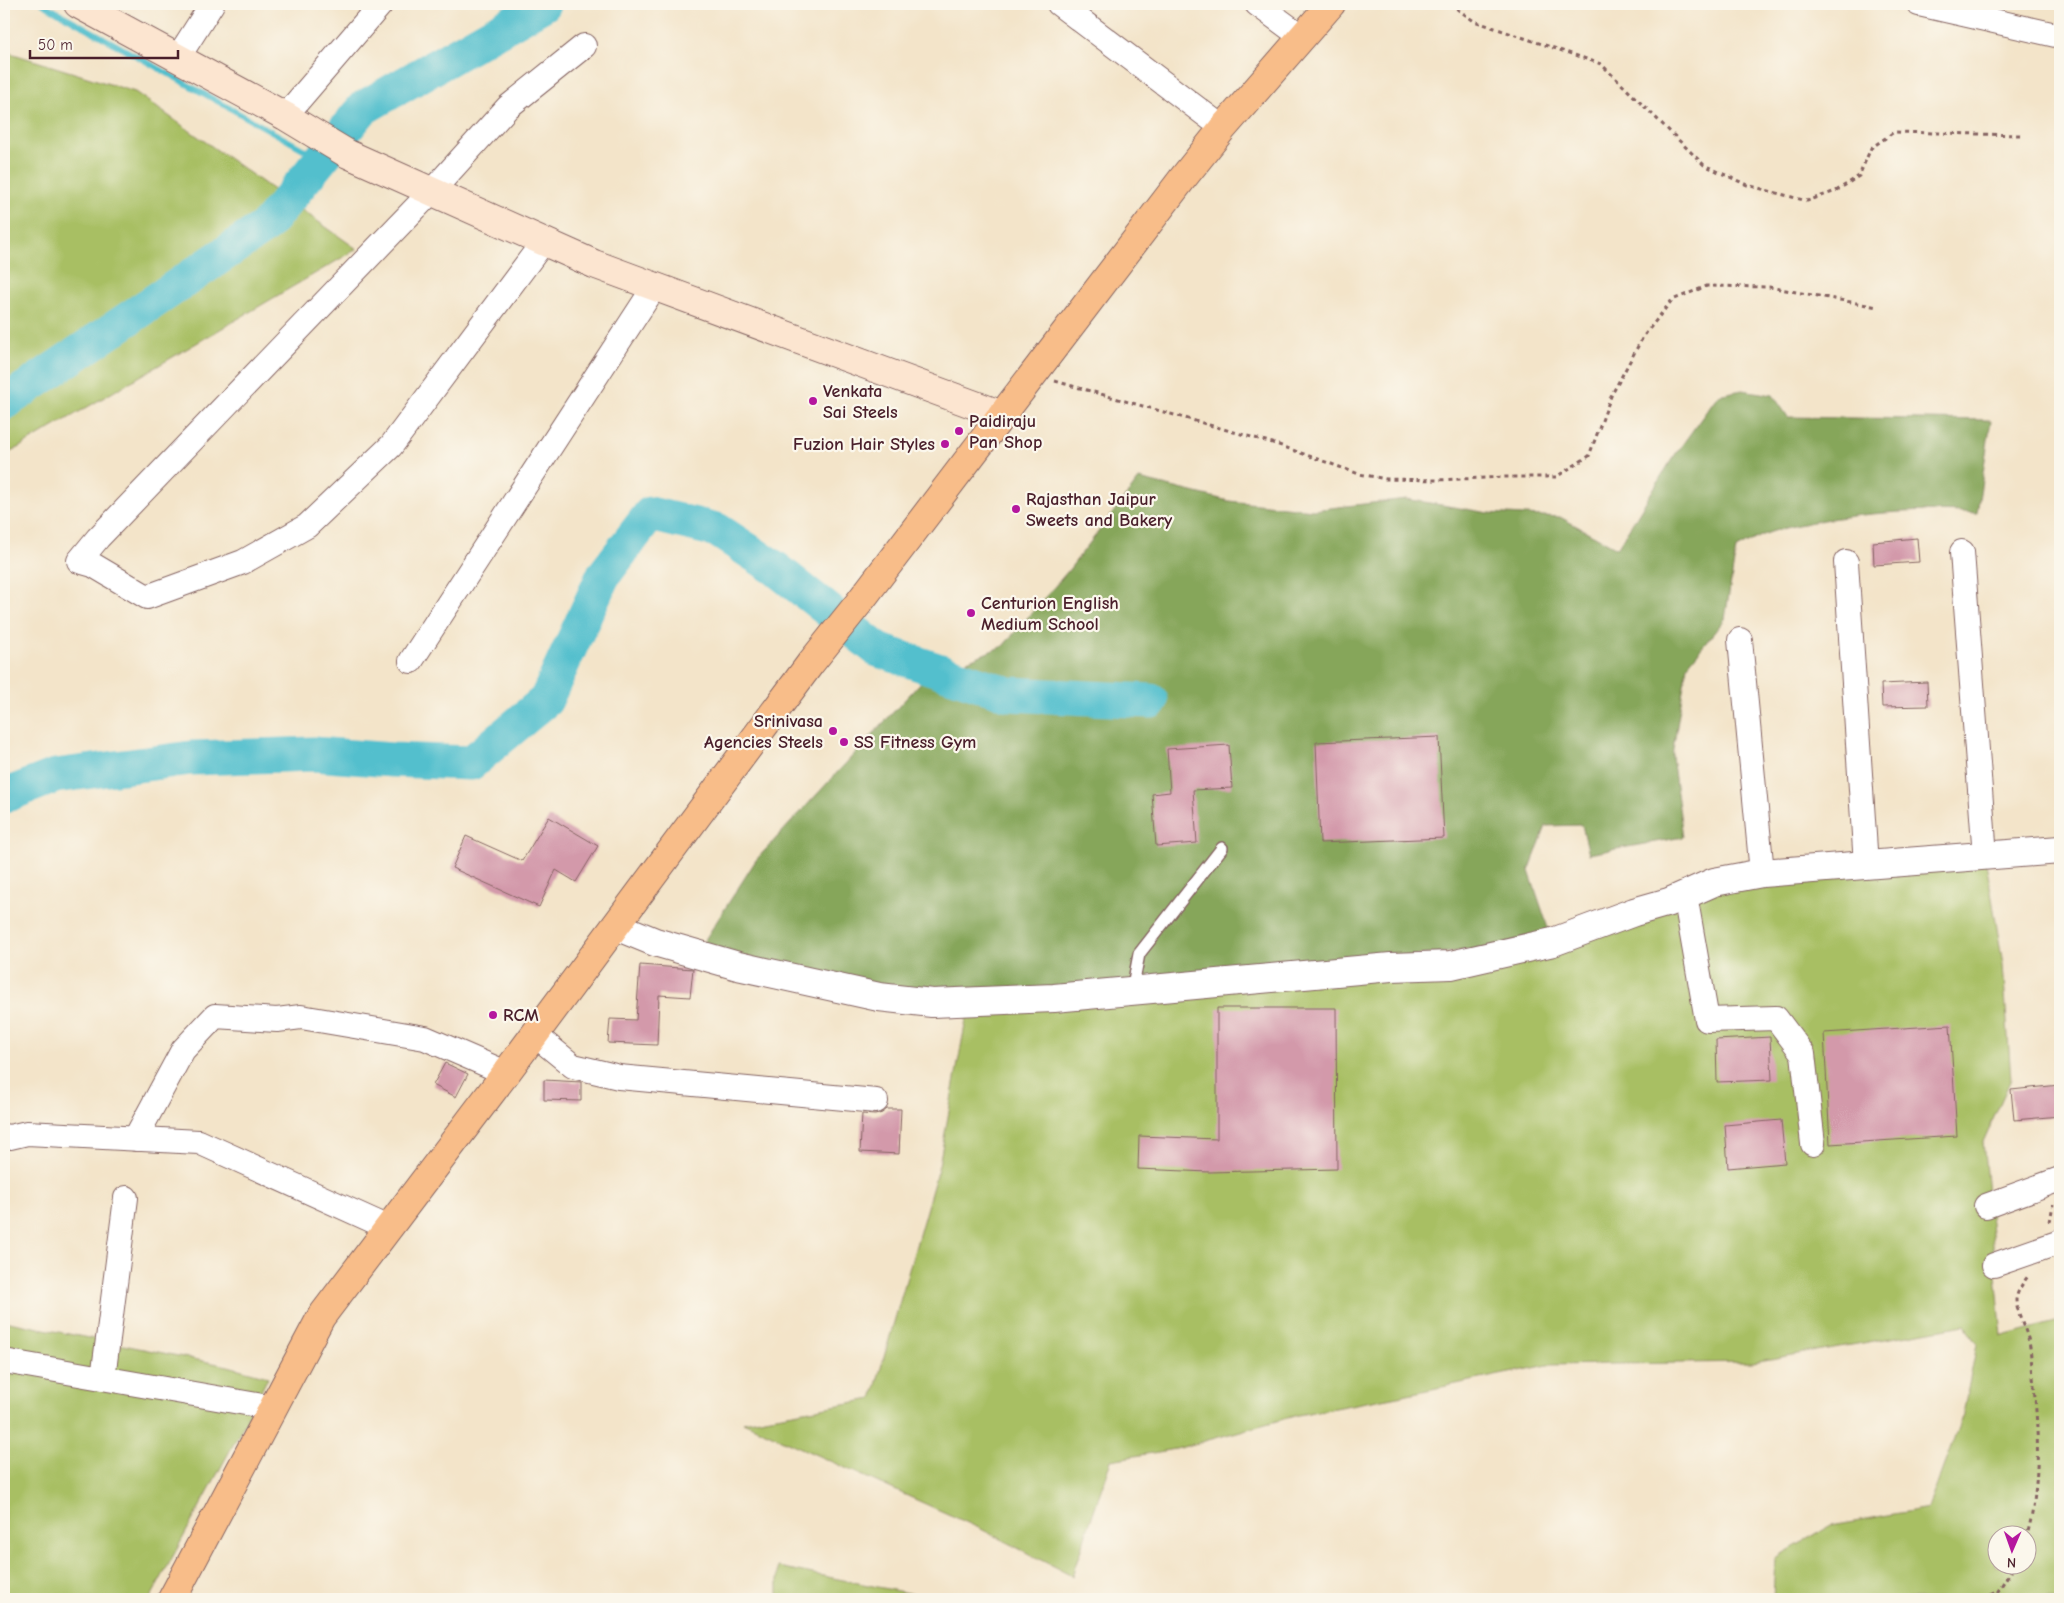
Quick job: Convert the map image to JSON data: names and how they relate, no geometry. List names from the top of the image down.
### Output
{
  "places": [
    "Venkata Sai Steels",
    "Paidiraju Pan Shop",
    "Fuzion Hair Styles",
    "Rajasthan Jaipur Sweets and Bakery",
    "Centurion English Medium School",
    "Srinivasa Agencies Steels",
    "SS Fitness Gym",
    "RCM"
  ],
  "scale_bar": "50 m",
  "north": "bottom"
}
